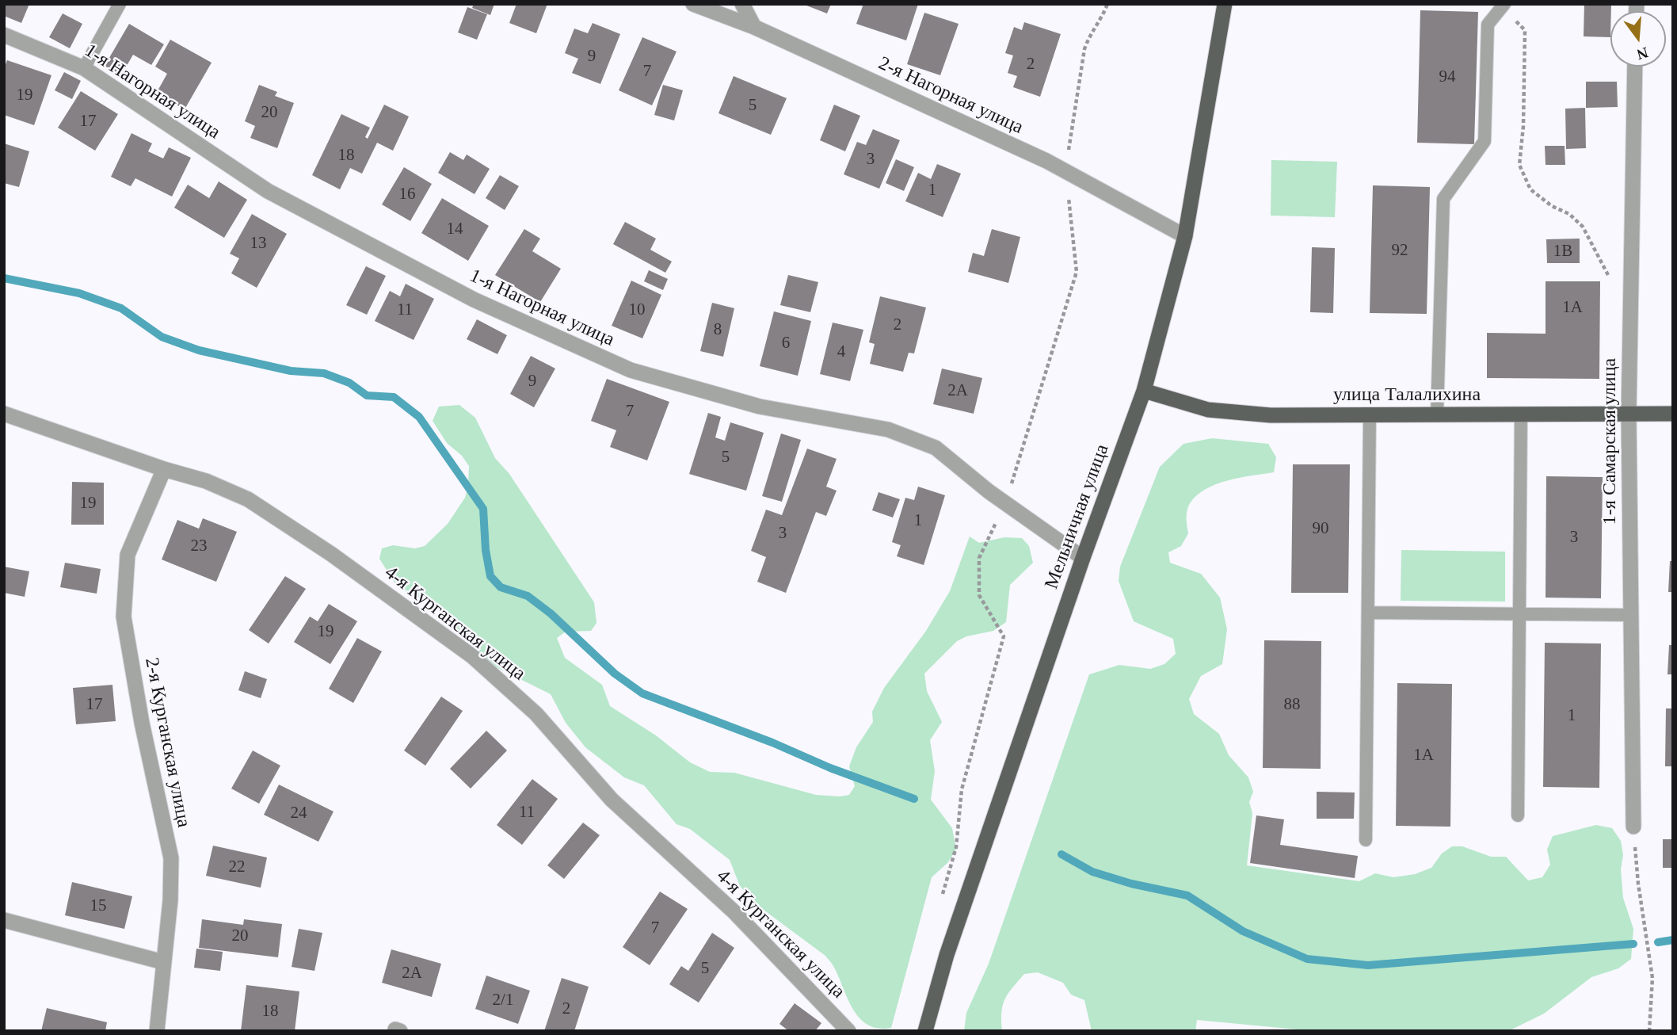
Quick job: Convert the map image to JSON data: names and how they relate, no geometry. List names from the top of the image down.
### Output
{
  "streets": {
    "main road": ["улица Талалихина", "Мельничная улица"],
    "street": [
      "1-я Нагорная улица",
      "2-я Нагорная улица",
      "1-я Самарская улица",
      "4-я Курганская улица",
      "2-я Курганская улица"
    ]
  },
  "crossings": [
    ["1-я Нагорная улица", "Мельничная улица"],
    ["2-я Нагорная улица", "Мельничная улица"],
    ["улица Талалихина", "1-я Самарская улица"],
    ["улица Талалихина", "Мельничная улица"],
    ["4-я Курганская улица", "2-я Курганская улица"]
  ],
  "house_numbers": [
    "9",
    "2",
    "7",
    "94",
    "19",
    "5",
    "20",
    "17",
    "18",
    "3",
    "1",
    "16",
    "14",
    "13",
    "92",
    "1В",
    "1А",
    "11",
    "10",
    "2",
    "8",
    "6",
    "4",
    "9",
    "2А",
    "7",
    "5",
    "19",
    "1",
    "90",
    "3",
    "3",
    "23",
    "19",
    "17",
    "88",
    "1",
    "1А",
    "11",
    "24",
    "22",
    "15",
    "7",
    "20",
    "5",
    "2А",
    "2/1",
    "2",
    "18"
  ],
  "north": "bottom"
}
